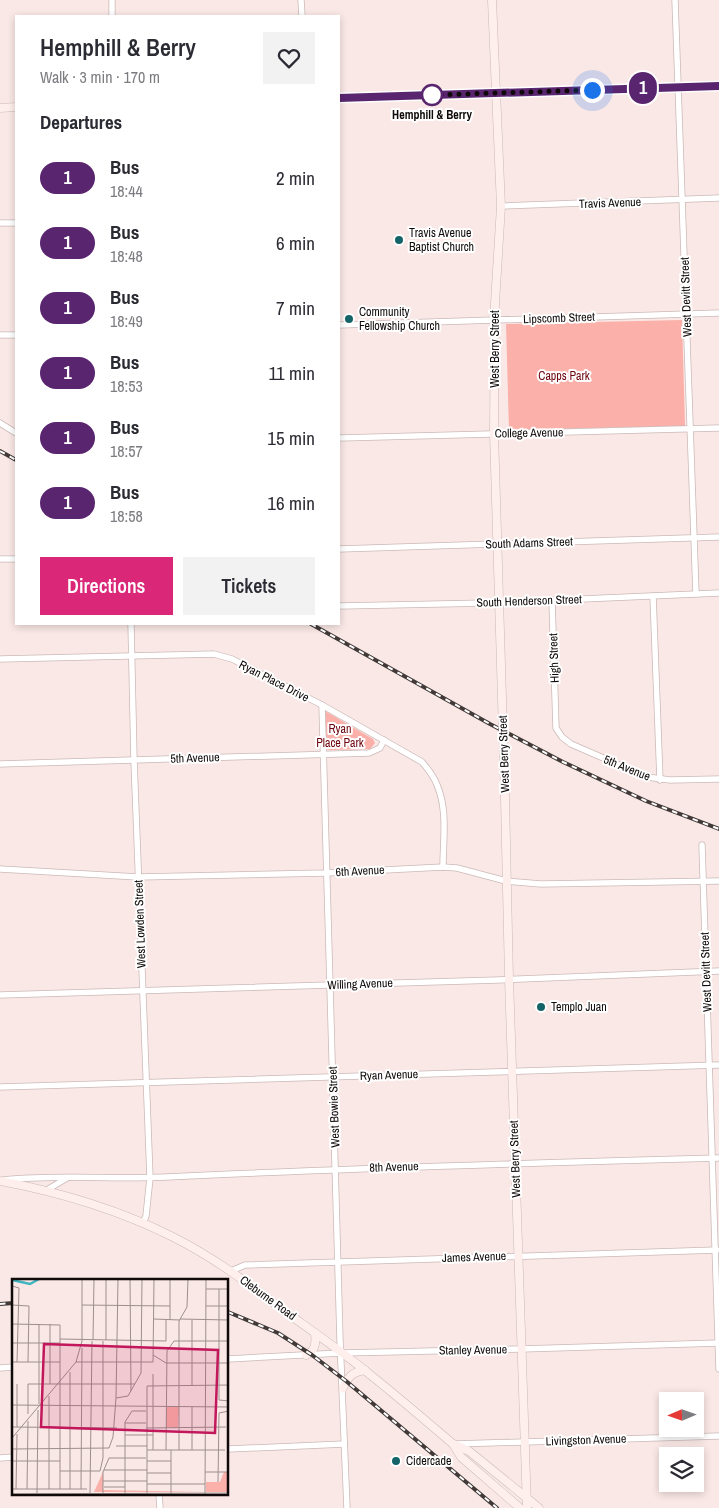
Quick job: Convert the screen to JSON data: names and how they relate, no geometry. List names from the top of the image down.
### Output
{
  "streets": {
    "main road": ["West Berry Street", "Cleburne Road"],
    "street": [
      "Travis Avenue",
      "West Devitt Street",
      "Lipscomb Street",
      "College Avenue",
      "South Adams Street",
      "South Henderson Street",
      "High Street",
      "Ryan Place Drive",
      "5th Avenue",
      "6th Avenue",
      "West Lowden Street",
      "Willing Avenue",
      "Ryan Avenue",
      "West Bowie Street",
      "8th Avenue",
      "James Avenue",
      "Stanley Avenue",
      "Livingston Avenue"
    ]
  },
  "crossings": [
    ["Travis Avenue", "West Devitt Street"],
    ["Travis Avenue", "West Berry Street"],
    ["West Devitt Street", "Lipscomb Street"],
    ["West Devitt Street", "College Avenue"],
    ["West Devitt Street", "South Adams Street"],
    ["West Devitt Street", "South Henderson Street"],
    ["West Devitt Street", "6th Avenue"],
    ["West Devitt Street", "Willing Avenue"],
    ["West Devitt Street", "Ryan Avenue"],
    ["West Devitt Street", "8th Avenue"],
    ["West Devitt Street", "James Avenue"],
    ["West Devitt Street", "Stanley Avenue"],
    ["Lipscomb Street", "West Berry Street"],
    ["West Berry Street", "College Avenue"],
    ["West Berry Street", "South Adams Street"],
    ["West Berry Street", "South Henderson Street"],
    ["West Berry Street", "6th Avenue"],
    ["West Berry Street", "Willing Avenue"],
    ["West Berry Street", "Ryan Avenue"],
    ["West Berry Street", "8th Avenue"],
    ["West Berry Street", "James Avenue"],
    ["West Berry Street", "Cleburne Road"],
    ["West Berry Street", "Stanley Avenue"],
    ["West Berry Street", "Livingston Avenue"],
    ["South Henderson Street", "High Street"],
    ["High Street", "5th Avenue"],
    ["Ryan Place Drive", "5th Avenue"],
    ["Ryan Place Drive", "6th Avenue"],
    ["Ryan Place Drive", "West Lowden Street"],
    ["Ryan Place Drive", "West Bowie Street"],
    ["5th Avenue", "West Lowden Street"],
    ["5th Avenue", "West Bowie Street"],
    ["6th Avenue", "West Lowden Street"],
    ["6th Avenue", "West Bowie Street"],
    ["West Lowden Street", "Willing Avenue"],
    ["West Lowden Street", "Ryan Avenue"],
    ["West Lowden Street", "8th Avenue"],
    ["West Lowden Street", "Cleburne Road"],
    ["Willing Avenue", "West Bowie Street"],
    ["Ryan Avenue", "West Bowie Street"],
    ["West Bowie Street", "8th Avenue"],
    ["West Bowie Street", "James Avenue"],
    ["West Bowie Street", "Cleburne Road"],
    ["West Bowie Street", "Stanley Avenue"],
    ["8th Avenue", "Cleburne Road"],
    ["James Avenue", "Cleburne Road"],
    ["Cleburne Road", "Stanley Avenue"],
    ["Cleburne Road", "Livingston Avenue"]
  ],
  "parks": ["Capps Park", "Ryan Place Park"],
  "places": [
    "Hemphill & Berry",
    "Travis Avenue Baptist Church",
    "Community Fellowship Church",
    "Templo Juan",
    "Cidercade"
  ],
  "lines": ["bus line 1"],
  "north": "left",
  "page": {
    "on_map": "1",
    "heading": [
      ["Hemphill & Berry", "Walk · 3 min · 170 m"],
      "Departures"
    ],
    "list": [
      {
        "mark": "1",
        "name": "Bus",
        "note": "18:44",
        "value": "2 min"
      },
      {
        "mark": "1",
        "name": "Bus",
        "note": "18:48",
        "value": "6 min"
      },
      {
        "mark": "1",
        "name": "Bus",
        "note": "18:49",
        "value": "7 min"
      },
      {
        "mark": "1",
        "name": "Bus",
        "note": "18:53",
        "value": "11 min"
      },
      {
        "mark": "1",
        "name": "Bus",
        "note": "18:57",
        "value": "15 min"
      },
      {
        "mark": "1",
        "name": "Bus",
        "note": "18:58",
        "value": "16 min"
      }
    ],
    "buttons": ["Directions", "Tickets"]
  }
}
